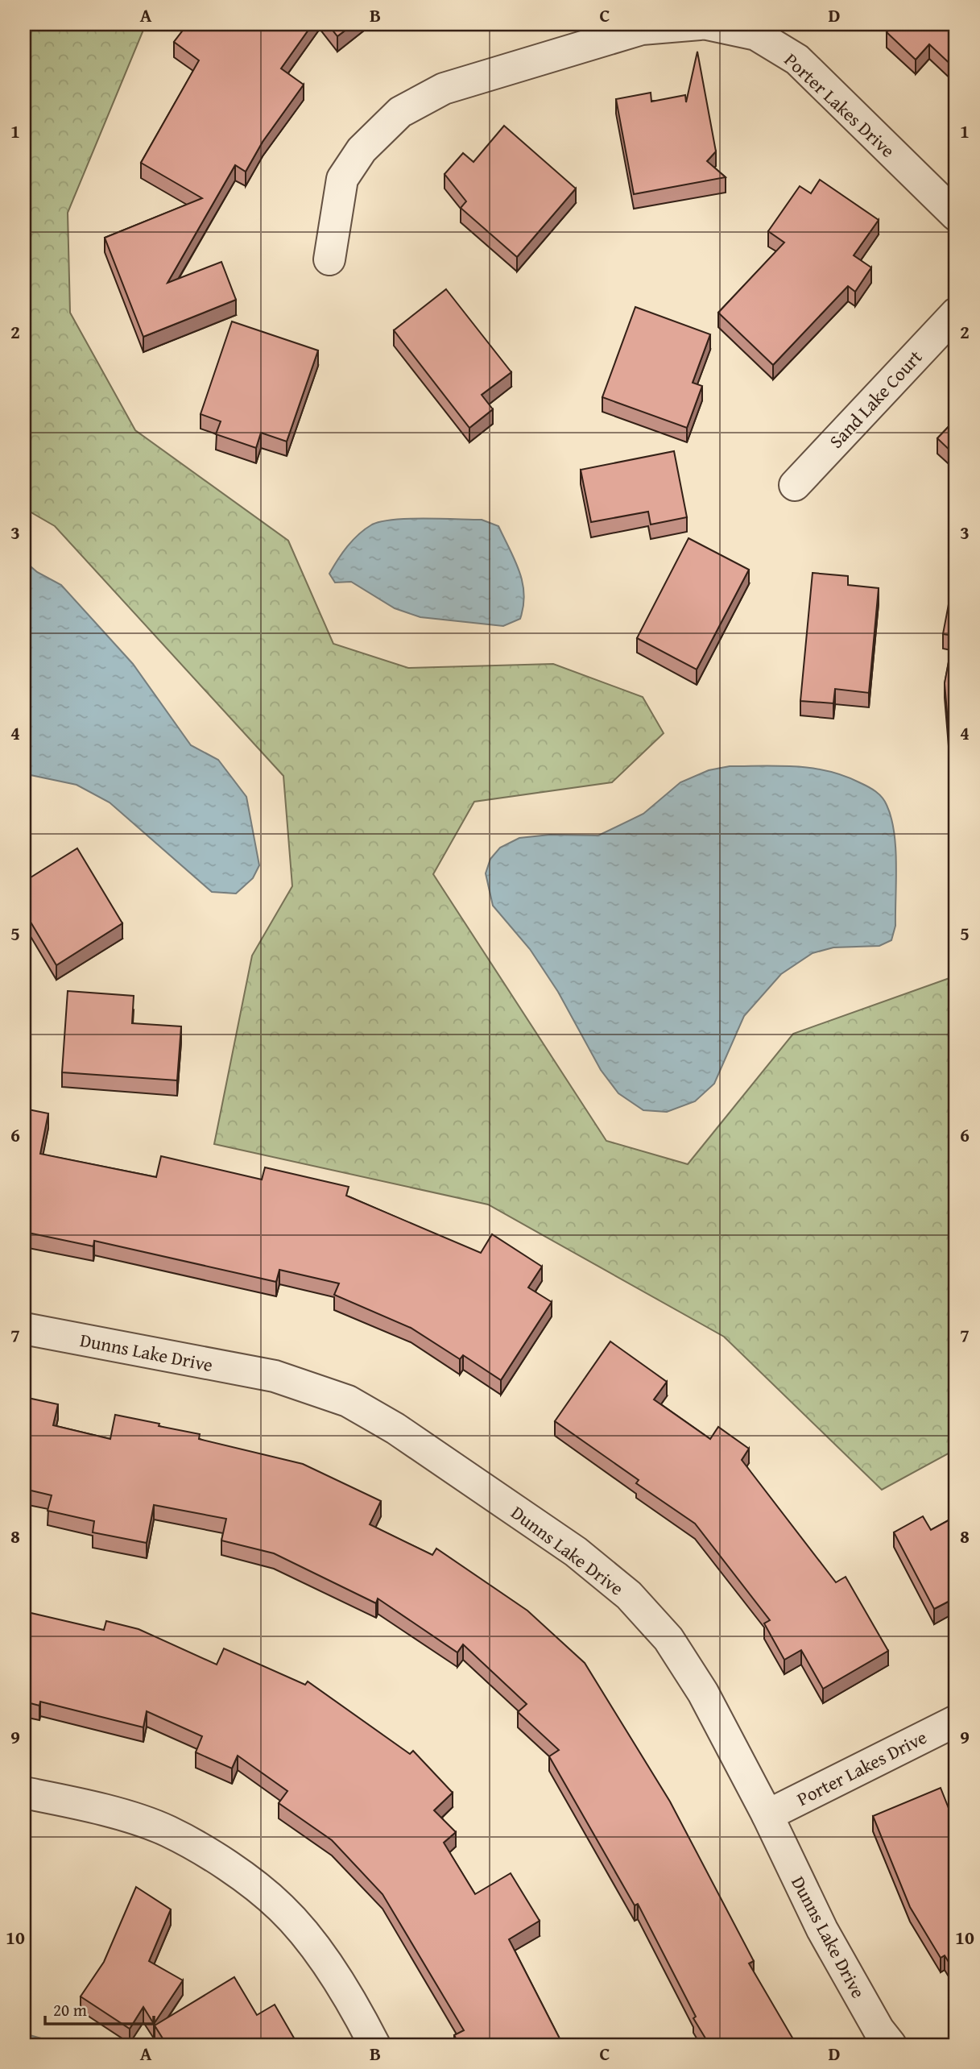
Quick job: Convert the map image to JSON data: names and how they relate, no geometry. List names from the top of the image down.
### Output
{
  "streets": {
    "street": ["Porter Lakes Drive", "Sand Lake Court", "Dunns Lake Drive"]
  },
  "crossings": [
    ["Porter Lakes Drive", "Dunns Lake Drive"]
  ],
  "scale_bar": "20 m",
  "grid": {
    "columns": [
      "A",
      "B",
      "C",
      "D"
    ],
    "rows": [
      "1",
      "2",
      "3",
      "4",
      "5",
      "6",
      "7",
      "8",
      "9",
      "10"
    ]
  }
}
